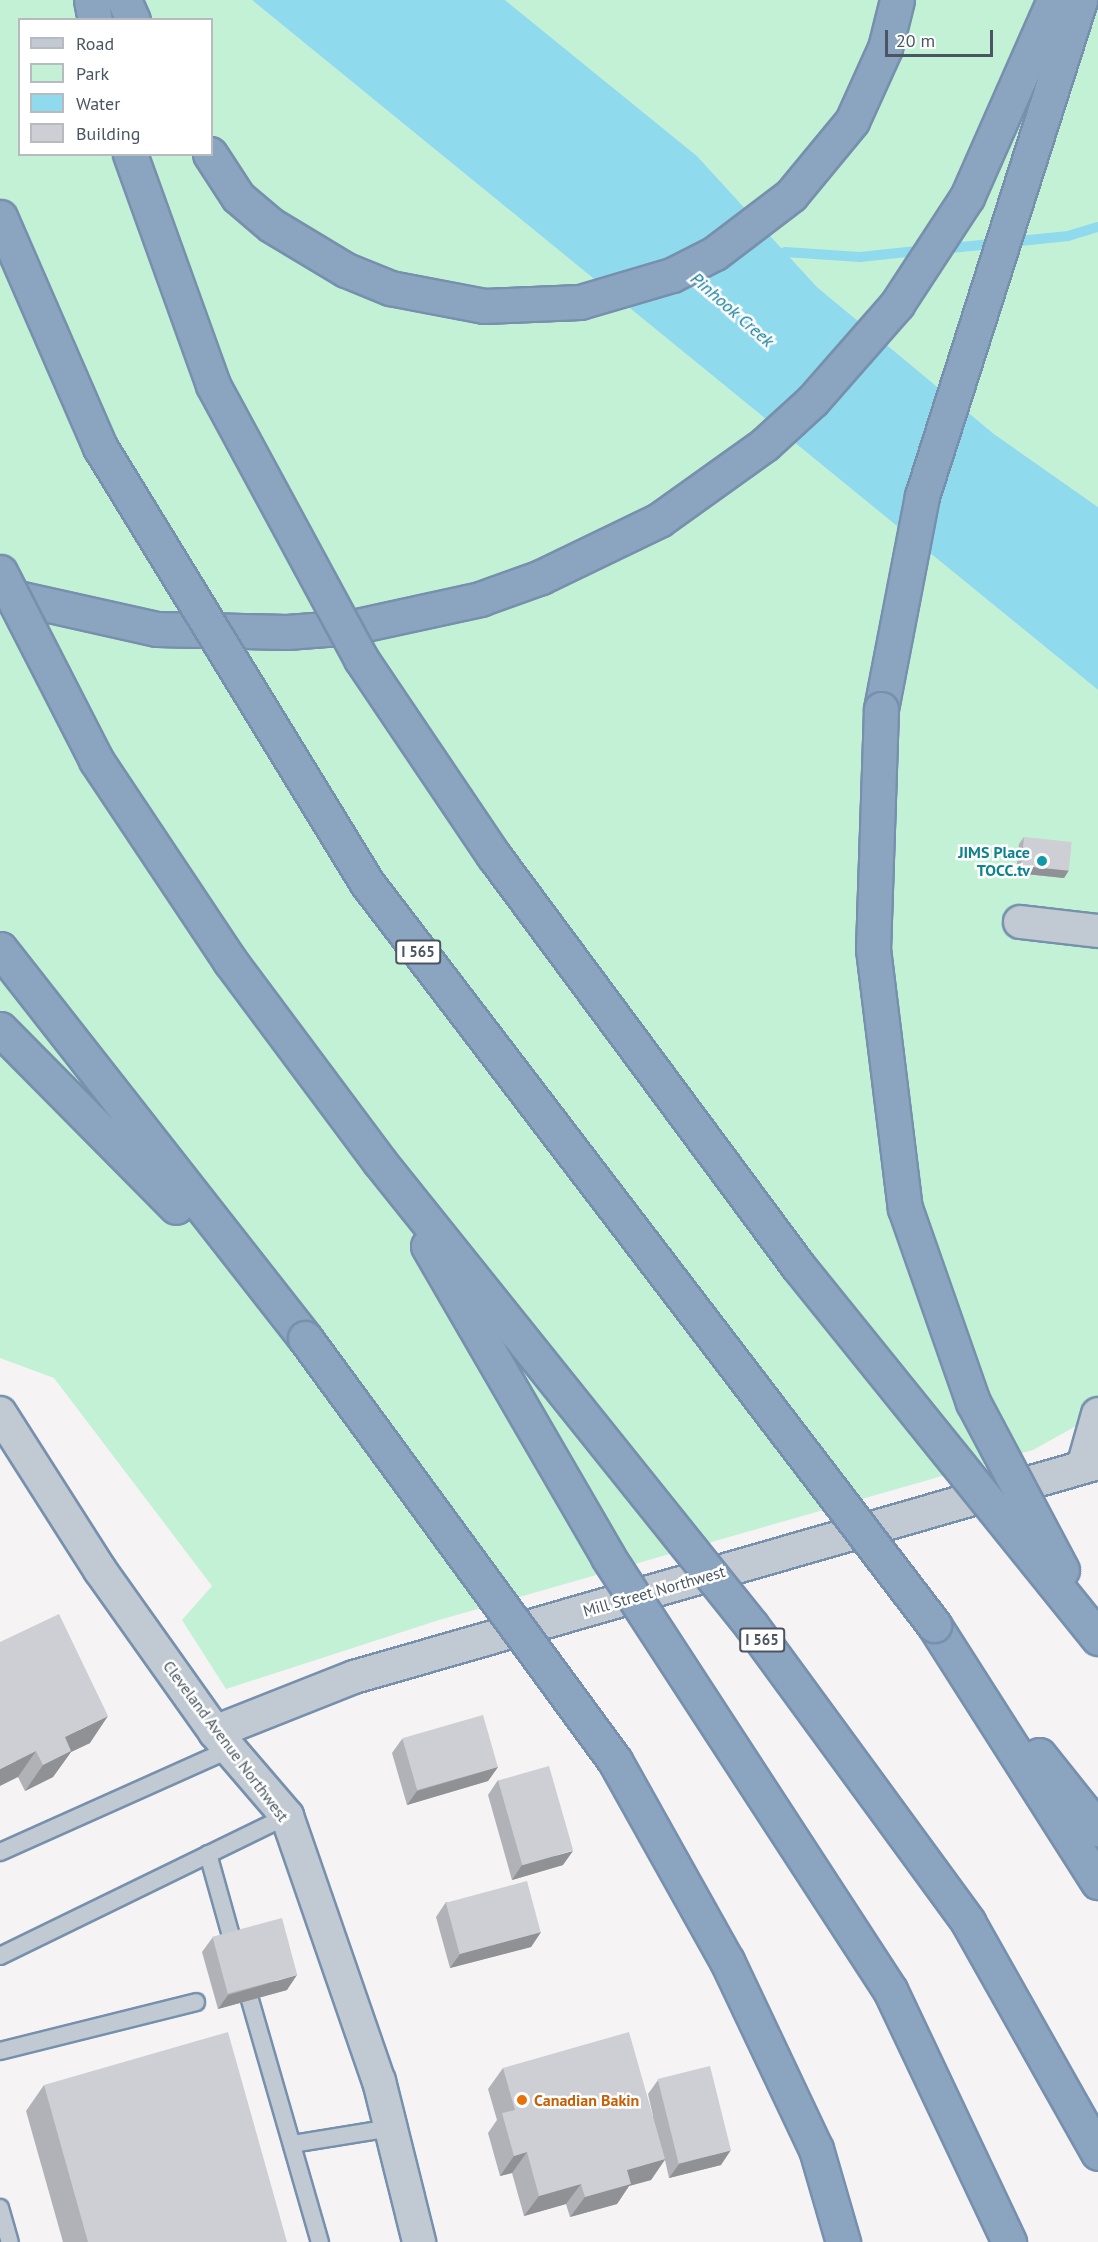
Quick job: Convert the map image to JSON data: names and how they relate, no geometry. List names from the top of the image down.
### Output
{
  "streets": {
    "highway": ["I 565"],
    "street": ["Mill Street Northwest", "Cleveland Avenue Northwest"]
  },
  "crossings": [
    ["Mill Street Northwest", "Cleveland Avenue Northwest"]
  ],
  "water": ["Pinhook Creek"],
  "places": ["JIMS Place TOCC.tv", "Canadian Bakin"],
  "legend": [
    "Road",
    "Park",
    "Water",
    "Building"
  ],
  "scale_bar": "20 m"
}
